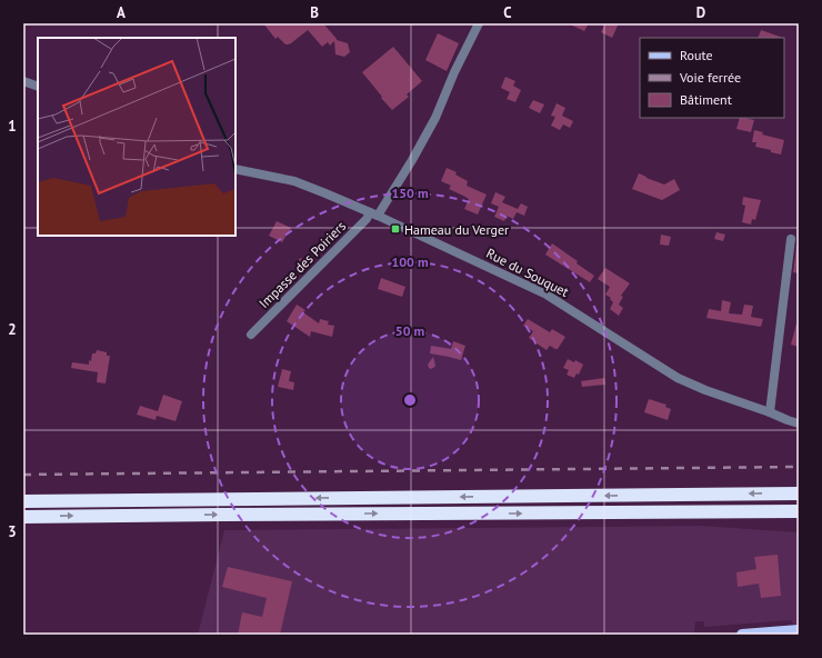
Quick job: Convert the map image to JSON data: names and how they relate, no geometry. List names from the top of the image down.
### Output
{
  "streets": {
    "street": ["Impasse des Poiriers", "Rue du Souquet"]
  },
  "crossings": [
    ["Impasse des Poiriers", "Rue du Souquet"]
  ],
  "places": {
    "transit": ["Hameau du Verger"]
  },
  "legend": ["Route", "Voie ferrée", "Bâtiment"],
  "grid": {
    "columns": [
      "A",
      "B",
      "C",
      "D"
    ],
    "rows": ["1", "2", "3"]
  },
  "rings": ["150 m", "100 m", "50 m"]
}
